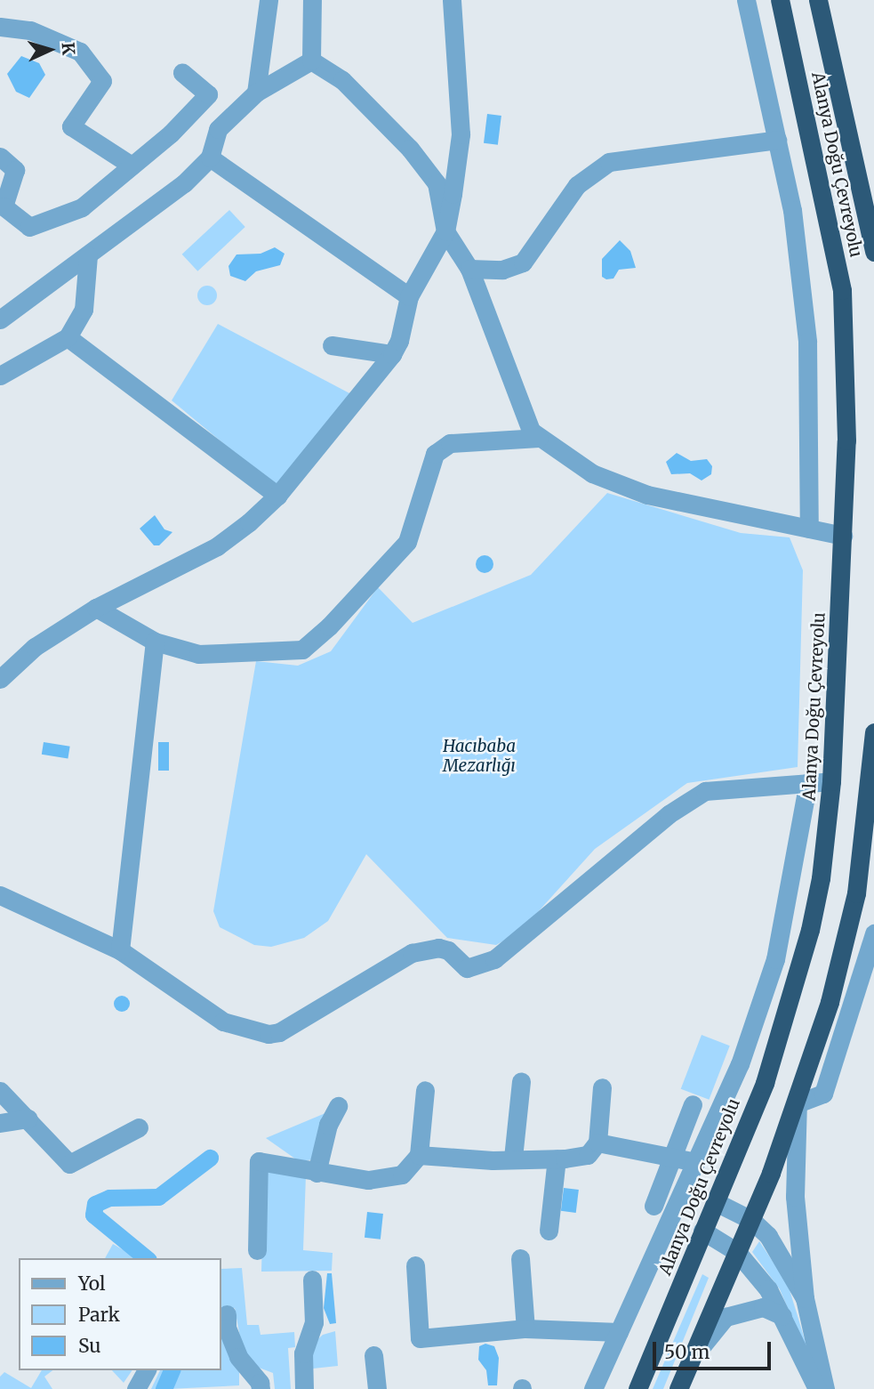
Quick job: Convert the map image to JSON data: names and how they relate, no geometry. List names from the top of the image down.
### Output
{
  "streets": {
    "highway": ["Alanya Doğu Çevreyolu"]
  },
  "parks": ["Hacıbaba Mezarlığı"],
  "legend": ["Yol", "Park", "Su"],
  "scale_bar": "50 m",
  "north": "right"
}
